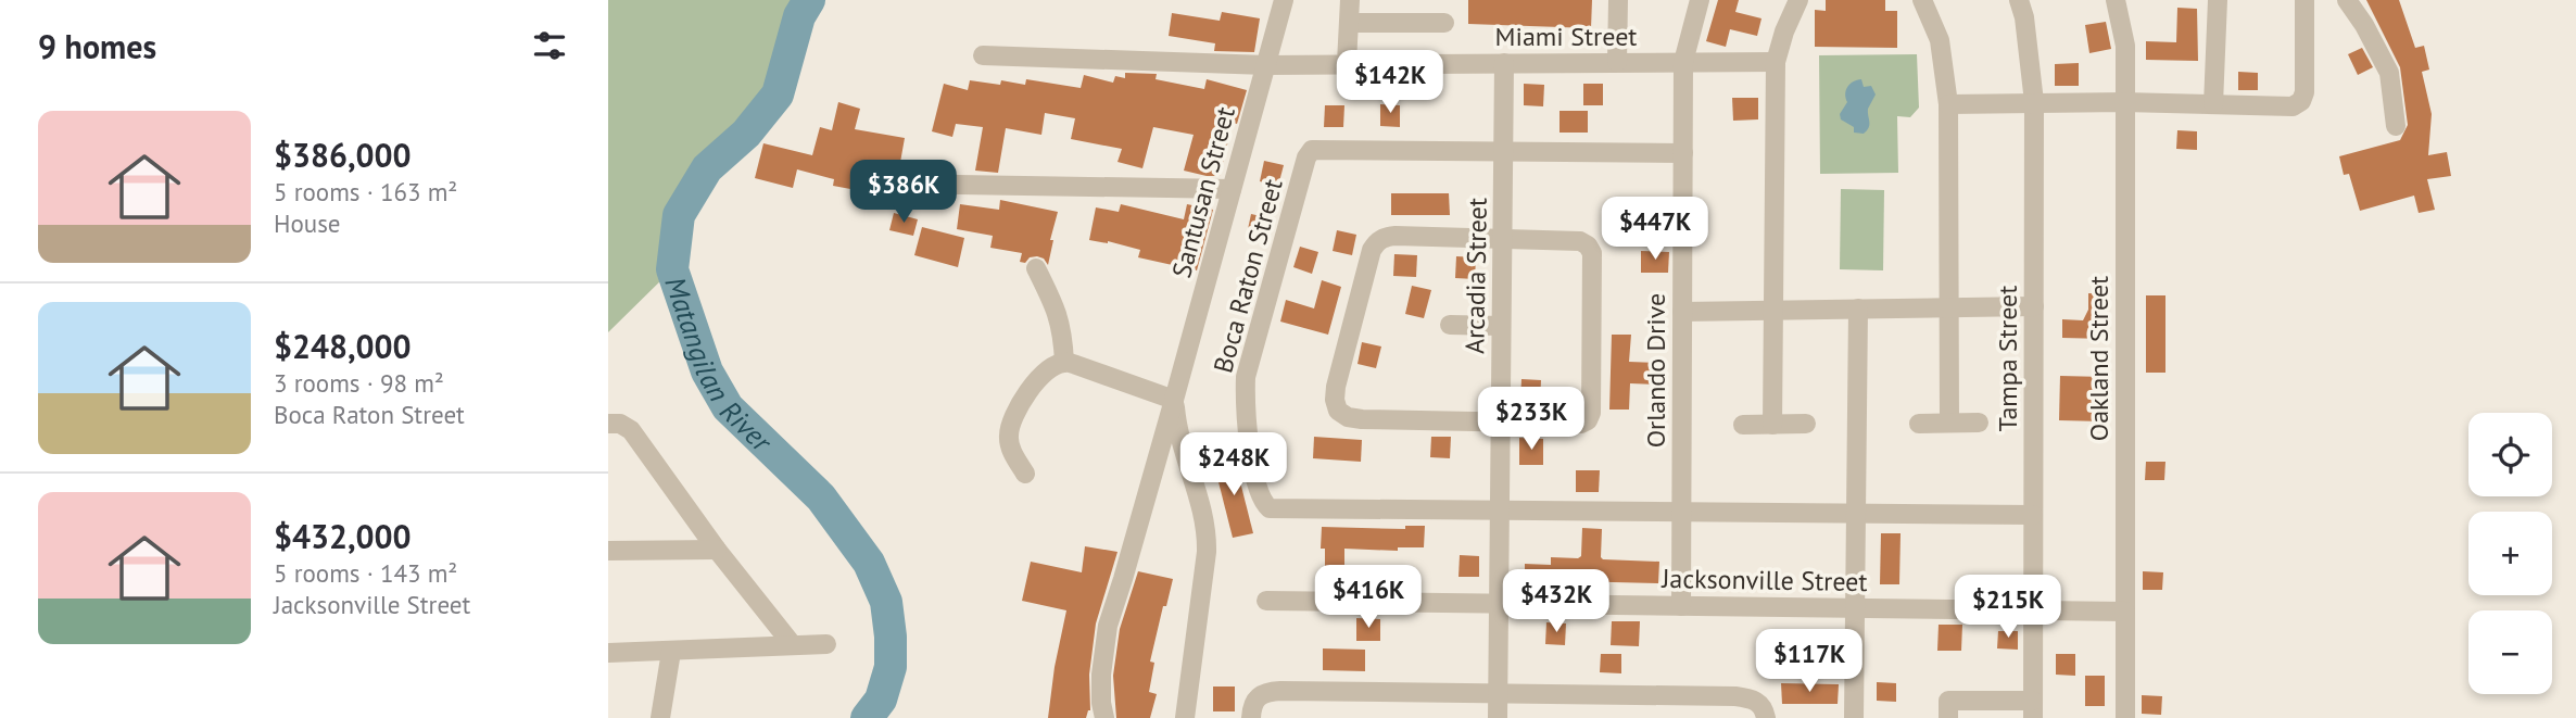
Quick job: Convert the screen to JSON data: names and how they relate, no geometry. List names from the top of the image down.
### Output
{
  "streets": {
    "street": [
      "Miami Street",
      "Santusan Street",
      "Boca Raton Street",
      "Arcadia Street",
      "Tampa Street",
      "Oakland Street",
      "Orlando Drive",
      "Jacksonville Street"
    ]
  },
  "crossings": [
    ["Miami Street", "Santusan Street"],
    ["Miami Street", "Arcadia Street"],
    ["Miami Street", "Orlando Drive"],
    ["Boca Raton Street", "Arcadia Street"],
    ["Boca Raton Street", "Tampa Street"],
    ["Boca Raton Street", "Orlando Drive"],
    ["Arcadia Street", "Jacksonville Street"],
    ["Tampa Street", "Jacksonville Street"],
    ["Oakland Street", "Jacksonville Street"],
    ["Orlando Drive", "Jacksonville Street"]
  ],
  "water": ["Matangilan River"],
  "page": {
    "heading": "9 homes",
    "price": [
      "$142K",
      "$386K",
      "$447K",
      "$233K",
      "$248K",
      "$416K",
      "$432K",
      "$215K",
      "$117K"
    ],
    "list": [
      {
        "name": "$386,000",
        "note": "5 rooms · 163 m² · House"
      },
      {
        "name": "$248,000",
        "note": "3 rooms · 98 m² · Boca Raton Street"
      },
      {
        "name": "$432,000",
        "note": "5 rooms · 143 m² · Jacksonville Street"
      }
    ],
    "map_buttons": ["+", "−"]
  }
}
